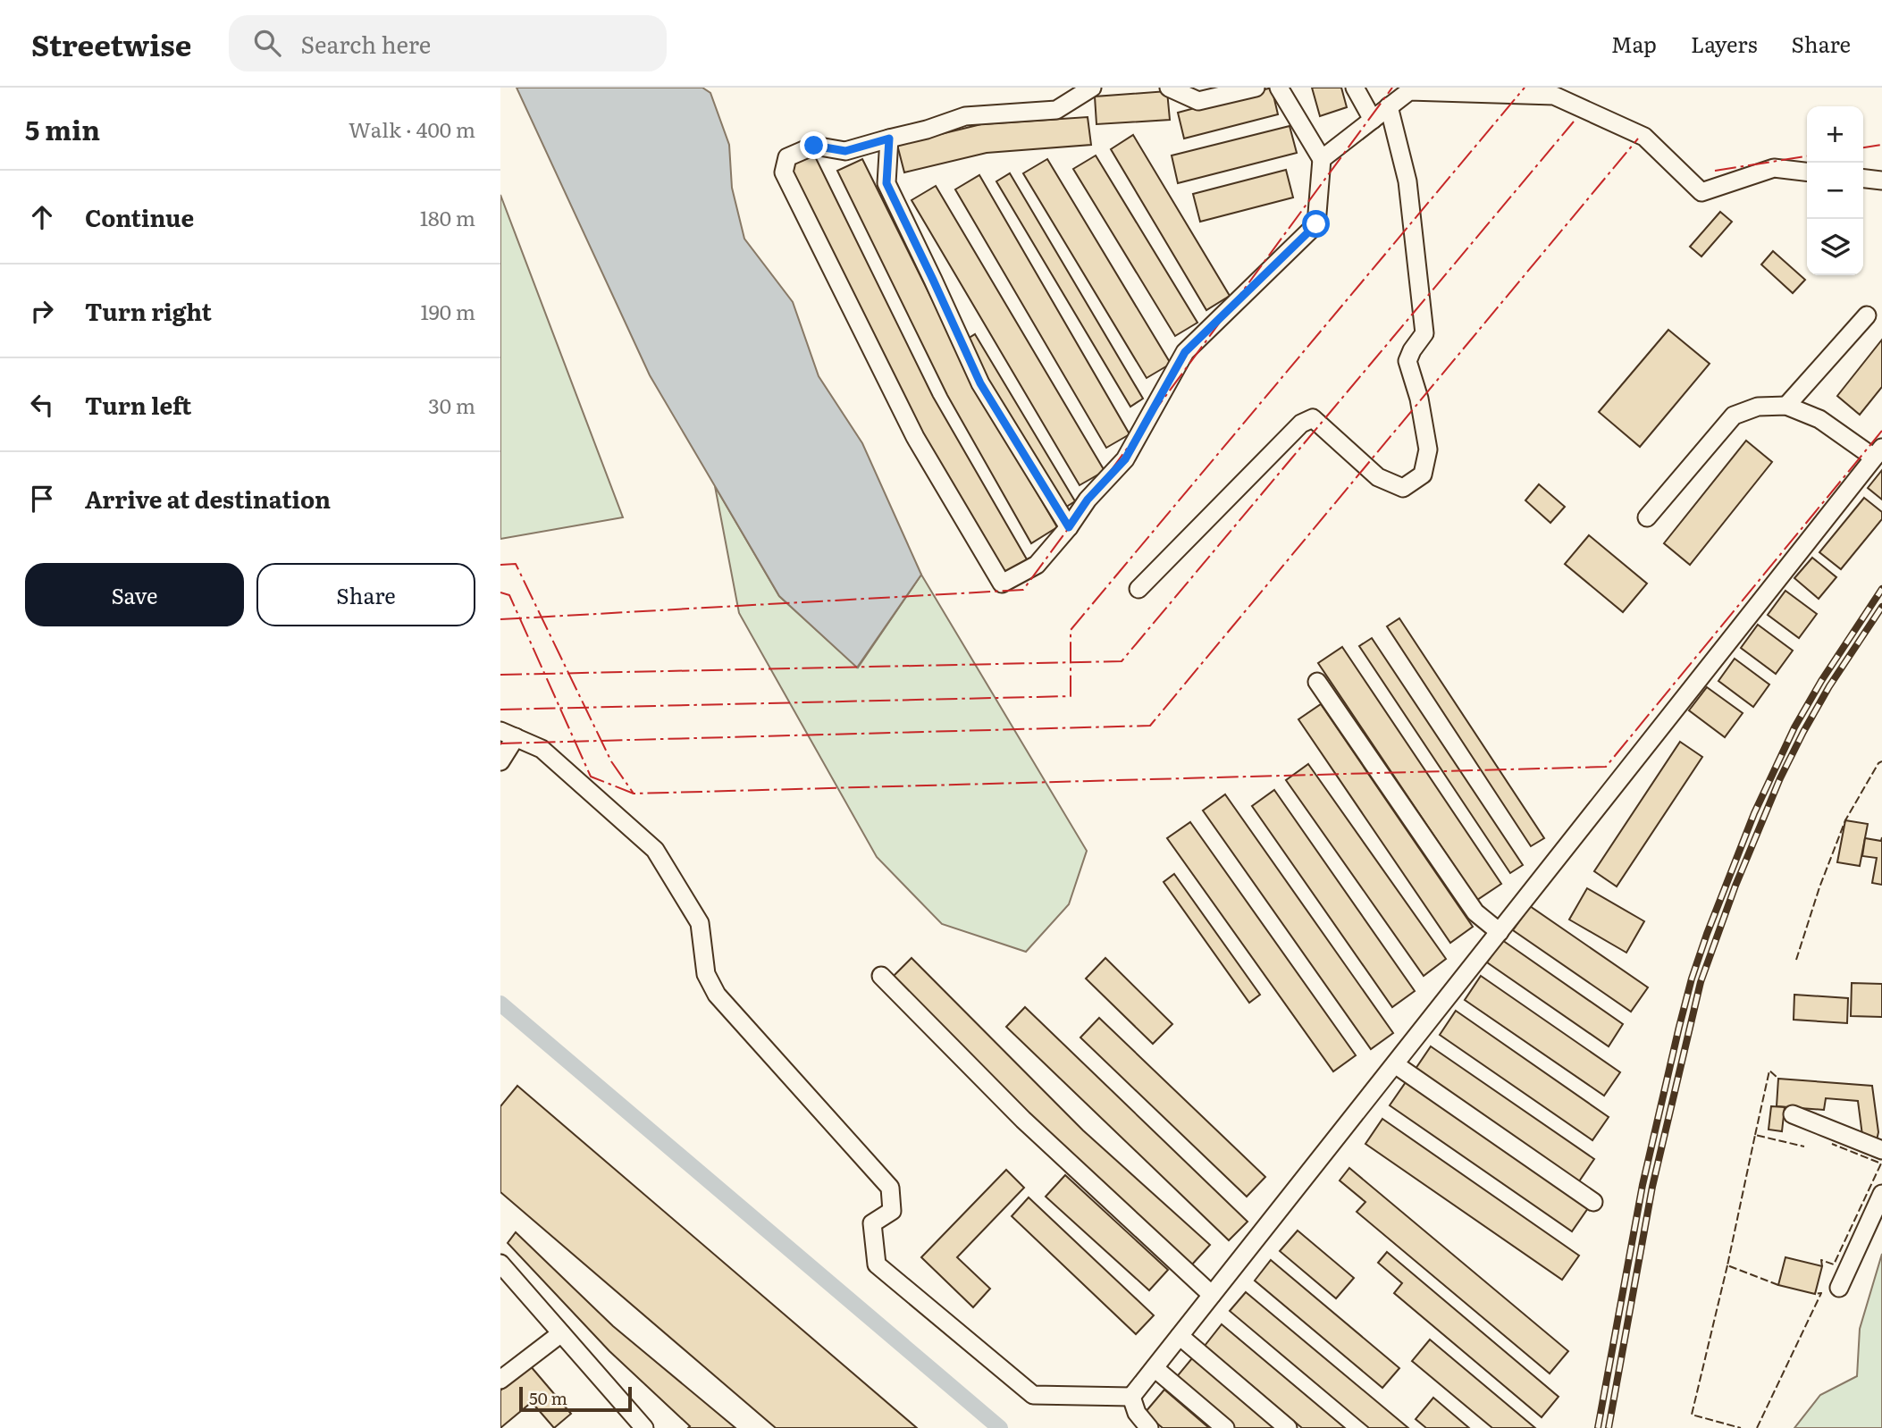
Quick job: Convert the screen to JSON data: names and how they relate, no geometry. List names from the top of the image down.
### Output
{
  "scale_bar": "50 m",
  "page": {
    "header": "Streetwise",
    "search": "Search here",
    "nav": ["Map", "Layers", "Share"],
    "heading": ["5 min", "Walk · 400 m"],
    "map_buttons": ["+", "−"],
    "list": [
      ["Continue", "180 m"],
      ["Turn right", "190 m"],
      ["Turn left", "30 m"],
      "Arrive at destination"
    ],
    "buttons": ["Save", "Share"],
    "scale": "50 m"
  }
}
